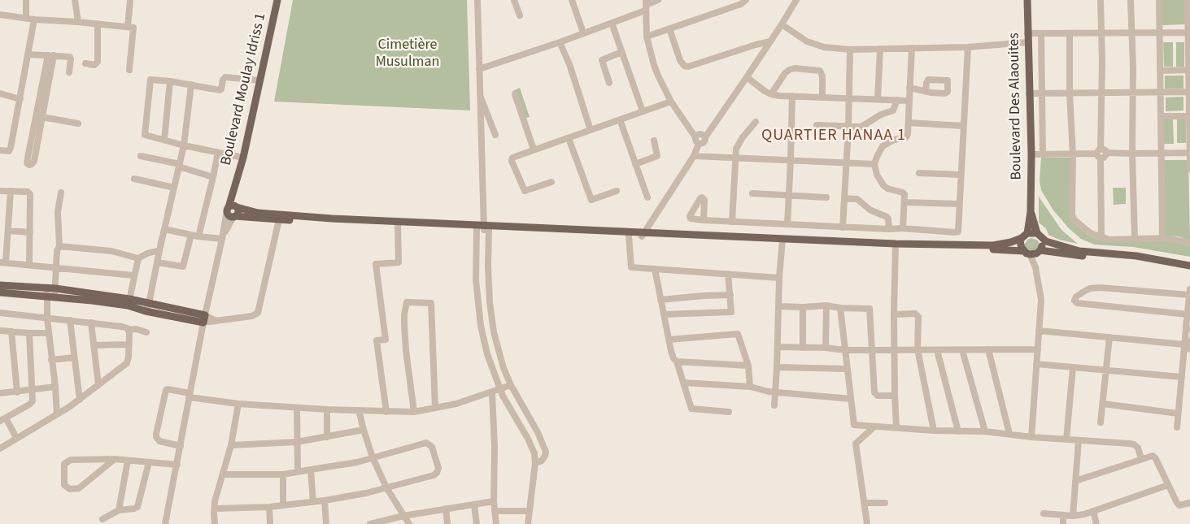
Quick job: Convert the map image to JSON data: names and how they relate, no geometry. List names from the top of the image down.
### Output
{
  "streets": {
    "main road": ["Boulevard Moulay Idriss 1", "Boulevard Des Alaouites"]
  },
  "districts": ["QUARTIER HANAA 1"],
  "parks": ["Cimetière Musulman"]
}
